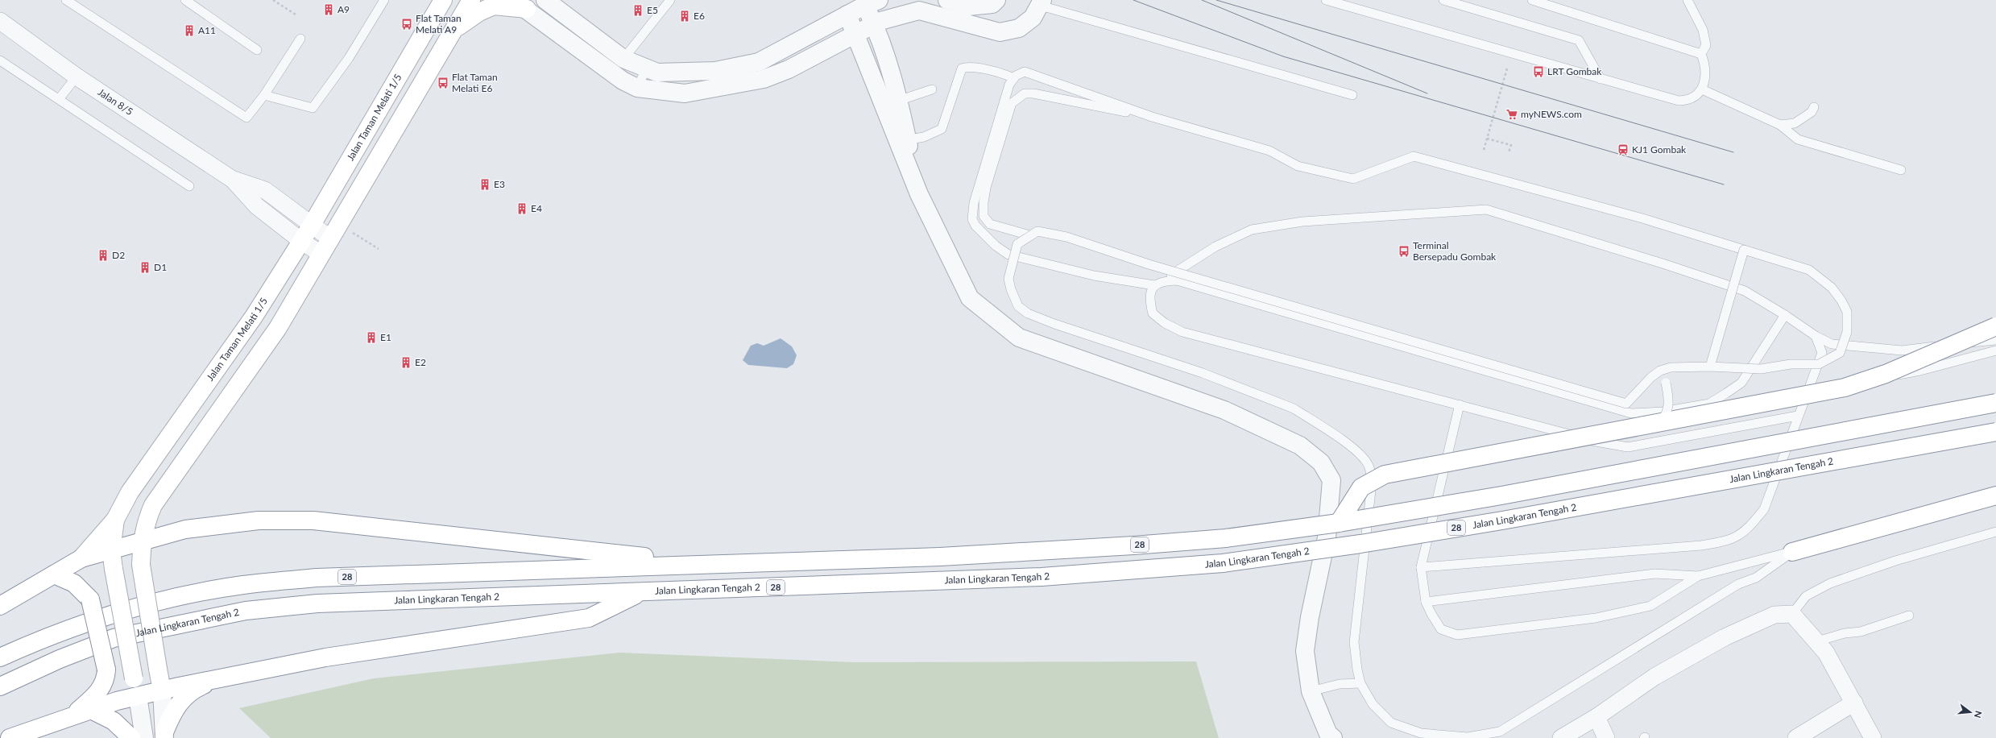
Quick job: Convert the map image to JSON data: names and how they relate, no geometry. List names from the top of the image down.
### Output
{
  "streets": {
    "main road": ["Jalan Taman Melati 1/5", "Jalan Lingkaran Tengah 2", "28"],
    "street": ["Jalan 8/5"]
  },
  "crossings": [
    ["Jalan 8/5", "Jalan Taman Melati 1/5"]
  ],
  "places": {
    "building": [
      "A9",
      "E5",
      "E6",
      "A11",
      "E3",
      "E4",
      "D2",
      "D1",
      "E1",
      "E2"
    ],
    "bus stop": [
      "Flat Taman Melati A9",
      "LRT Gombak",
      "Flat Taman Melati E6",
      "Terminal Bersepadu Gombak"
    ],
    "supermarket": ["myNEWS.com"],
    "station": ["KJ1 Gombak"]
  },
  "north": "right"
}
